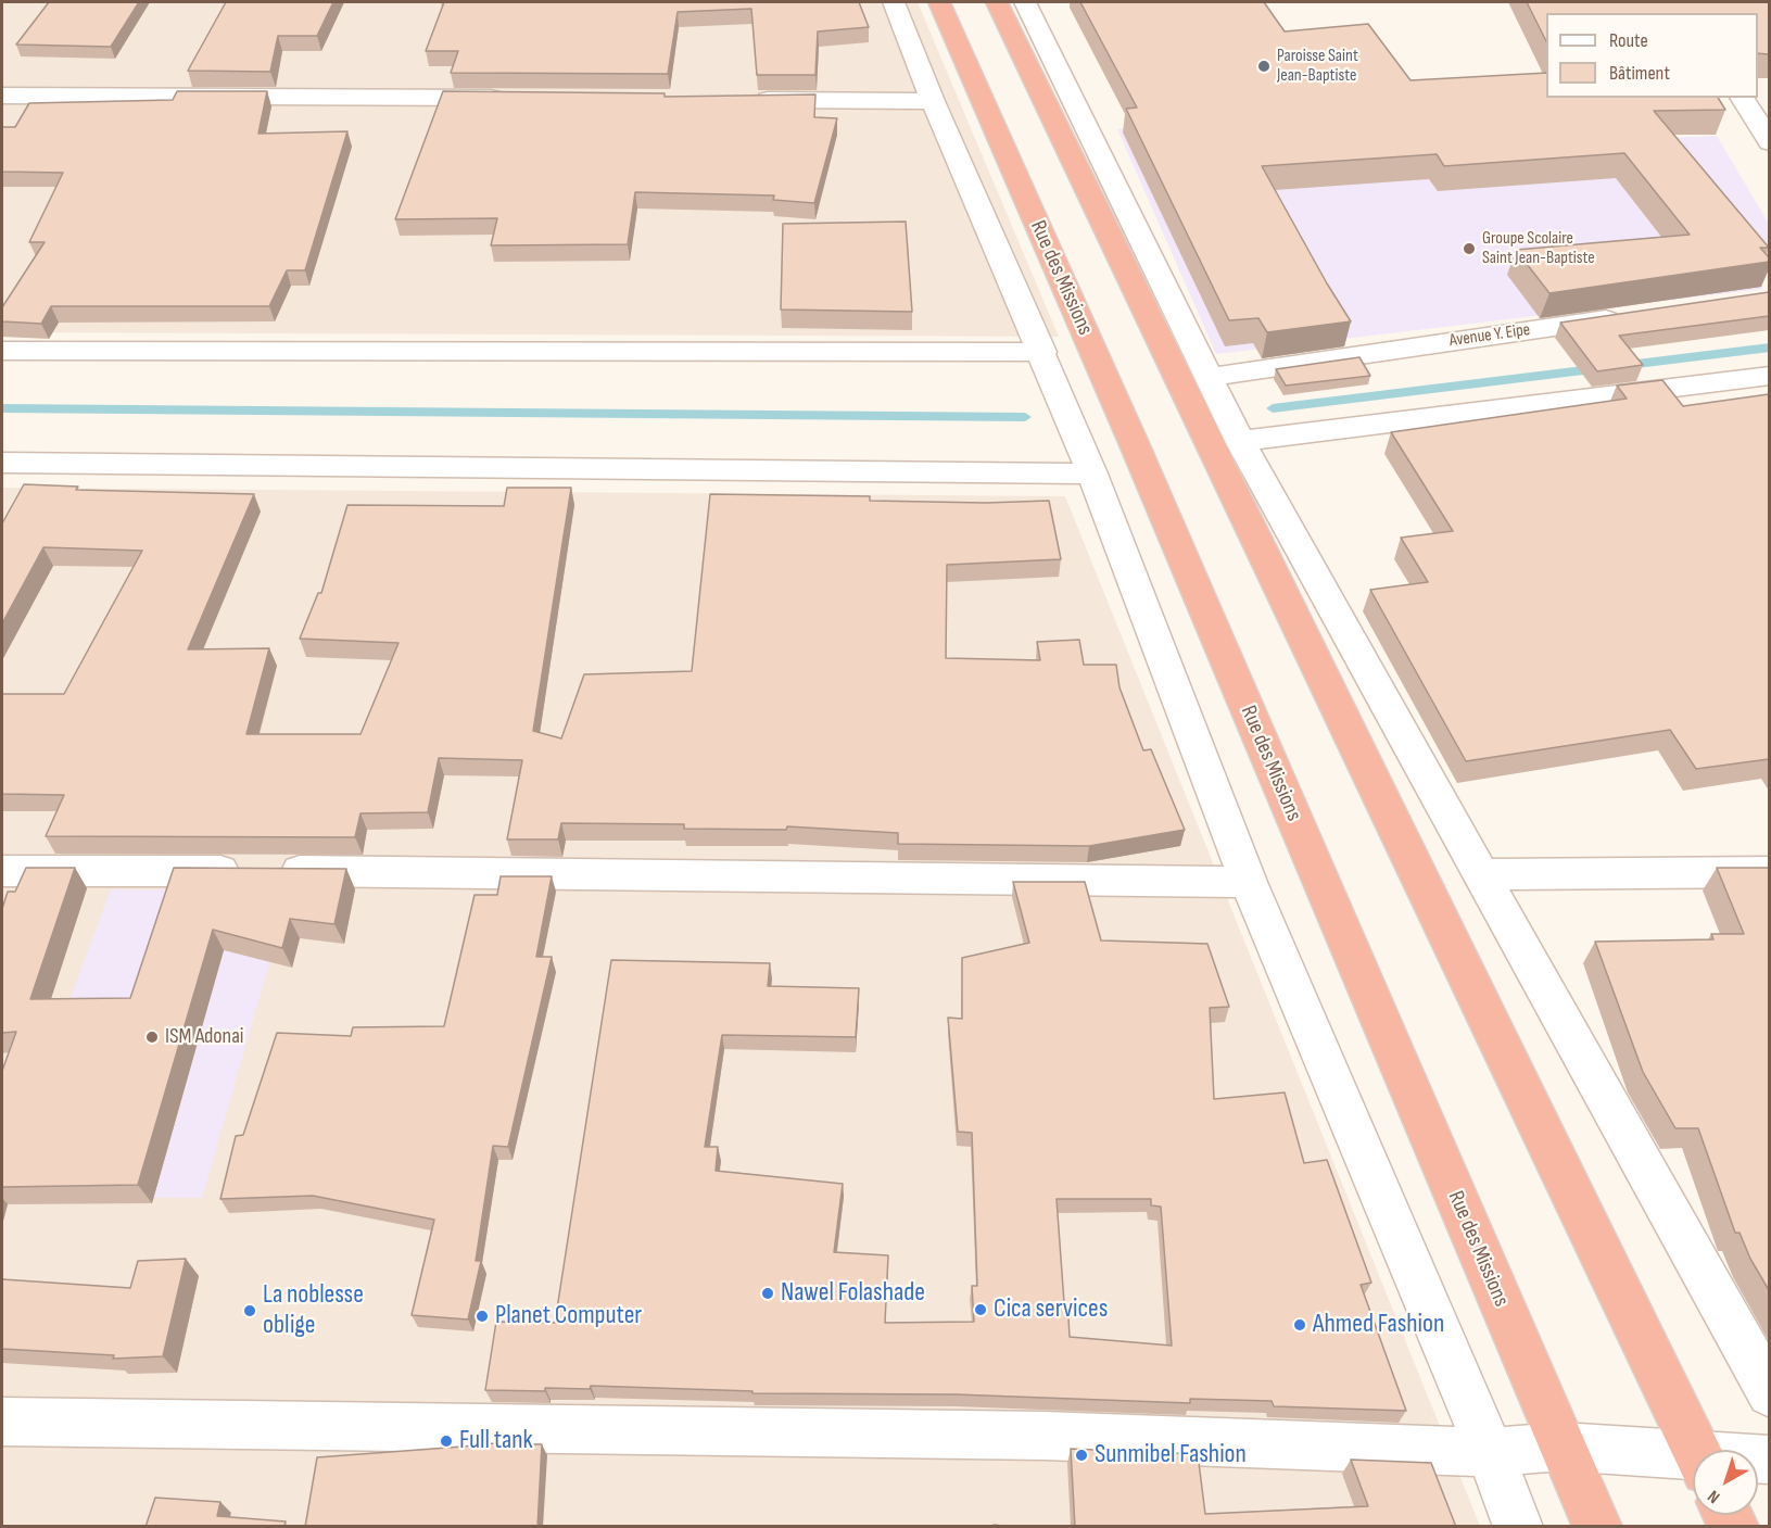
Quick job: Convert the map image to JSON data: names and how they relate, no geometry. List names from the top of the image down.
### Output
{
  "streets": {
    "highway": ["Rue des Missions"],
    "street": ["Avenue Y. Eipe"]
  },
  "places": [
    "Paroisse Saint Jean-Baptiste",
    "Groupe Scolaire Saint Jean-Baptiste",
    "ISM Adonai",
    "Nawel Folashade",
    "Cica services",
    "La noblesse oblige",
    "Planet Computer",
    "Ahmed Fashion",
    "Full tank",
    "Sunmibel Fashion"
  ],
  "legend": ["Route", "Bâtiment"],
  "north": "bottom left"
}
